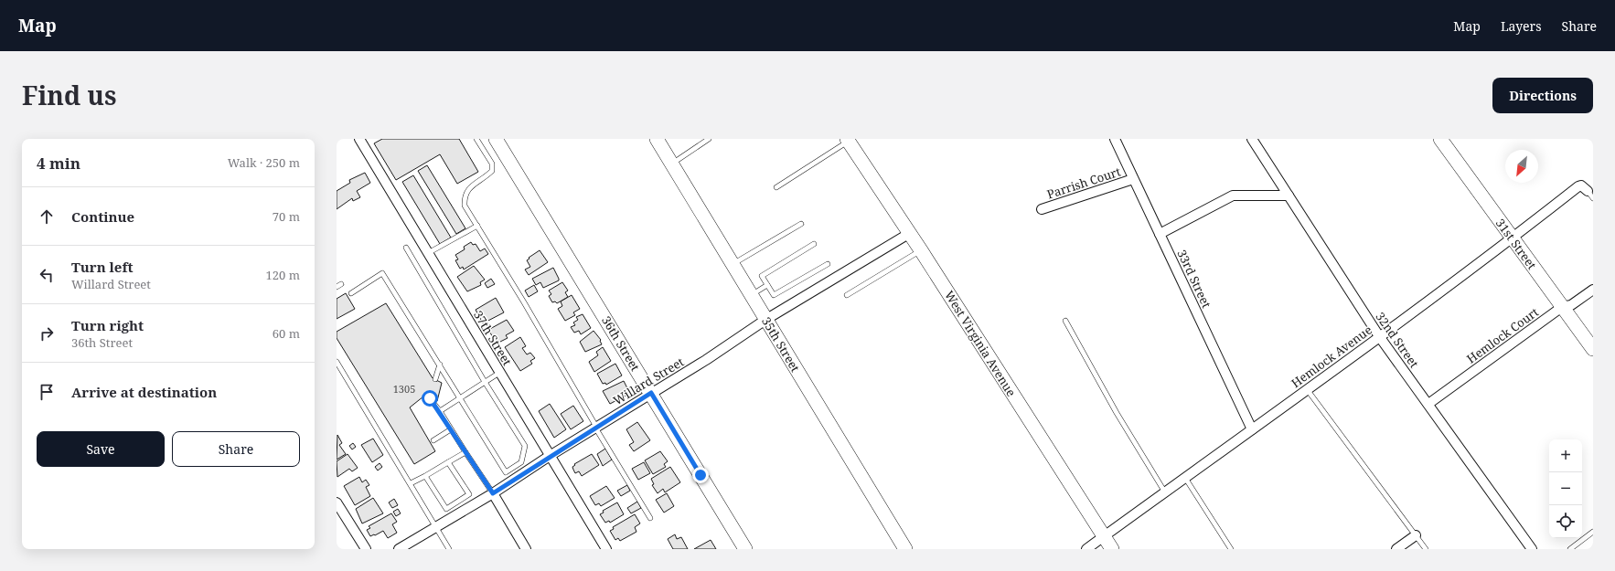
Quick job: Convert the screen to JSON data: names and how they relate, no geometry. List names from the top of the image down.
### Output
{
  "streets": {
    "street": [
      "Parrish Court",
      "31st Street",
      "33rd Street",
      "Hemlock Court",
      "37th Street",
      "32nd Street",
      "36th Street",
      "West Virginia Avenue",
      "35th Street",
      "Hemlock Avenue",
      "Willard Street"
    ]
  },
  "crossings": [
    ["Parrish Court", "33rd Street"],
    ["31st Street", "Hemlock Court"],
    ["31st Street", "Hemlock Avenue"],
    ["33rd Street", "Hemlock Avenue"],
    ["Hemlock Court", "32nd Street"],
    ["37th Street", "Willard Street"],
    ["32nd Street", "Hemlock Avenue"],
    ["36th Street", "Willard Street"],
    ["West Virginia Avenue", "Hemlock Avenue"],
    ["West Virginia Avenue", "Willard Street"],
    ["35th Street", "Willard Street"]
  ],
  "house_numbers": ["1305"],
  "north": "bottom left",
  "page": {
    "header": "Map",
    "nav": ["Map", "Layers", "Share"],
    "title": "Find us",
    "buttons": [
      "Directions",
      ["Save", "Share"]
    ],
    "heading": ["4 min", "Walk · 250 m"],
    "list": [
      ["Continue", "70 m"],
      ["Turn left", "Willard Street", "120 m"],
      ["Turn right", "36th Street", "60 m"],
      "Arrive at destination"
    ],
    "map_buttons": ["+", "−"]
  }
}
